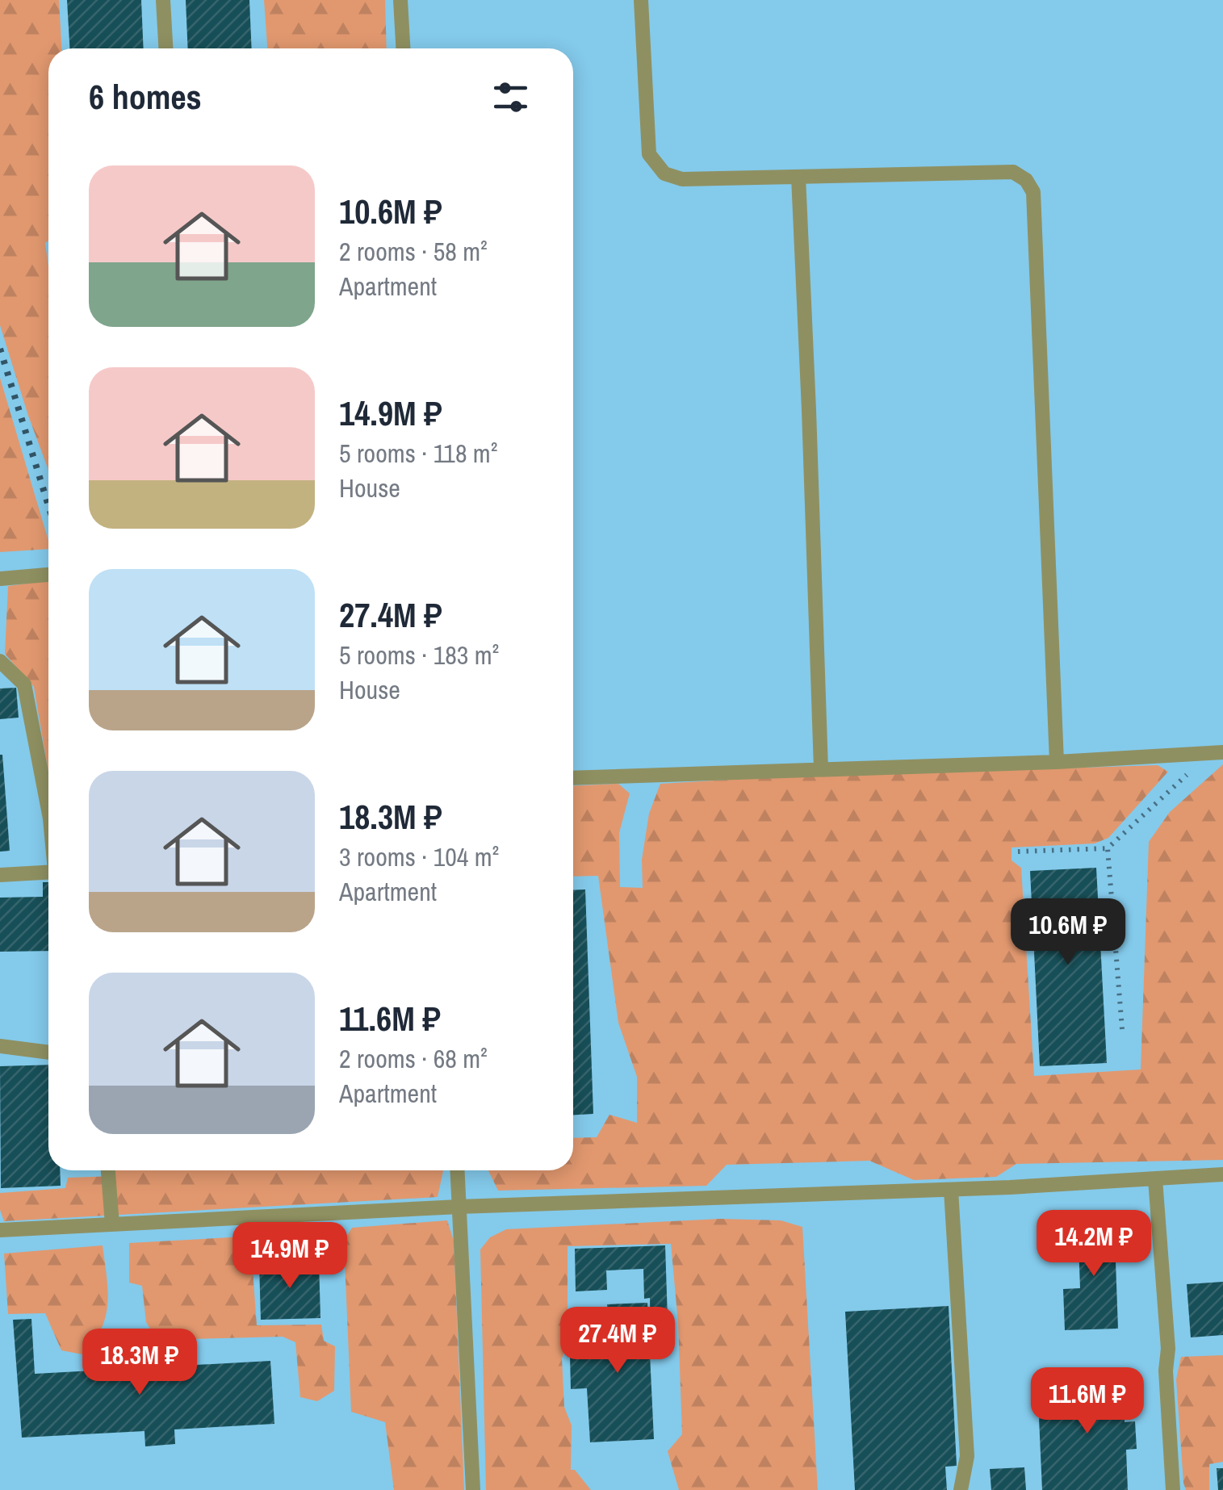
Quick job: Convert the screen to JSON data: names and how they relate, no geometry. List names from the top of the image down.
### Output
{
  "page": {
    "heading": "6 homes",
    "list": [
      {
        "name": "10.6M ₽",
        "note": "2 rooms · 58 m² · Apartment"
      },
      {
        "name": "14.9M ₽",
        "note": "5 rooms · 118 m² · House"
      },
      {
        "name": "27.4M ₽",
        "note": "5 rooms · 183 m² · House"
      },
      {
        "name": "18.3M ₽",
        "note": "3 rooms · 104 m² · Apartment"
      },
      {
        "name": "11.6M ₽",
        "note": "2 rooms · 68 m² · Apartment"
      }
    ],
    "price": [
      "10.6M ₽",
      "14.2M ₽",
      "14.9M ₽",
      "27.4M ₽",
      "18.3M ₽",
      "11.6M ₽"
    ]
  }
}
